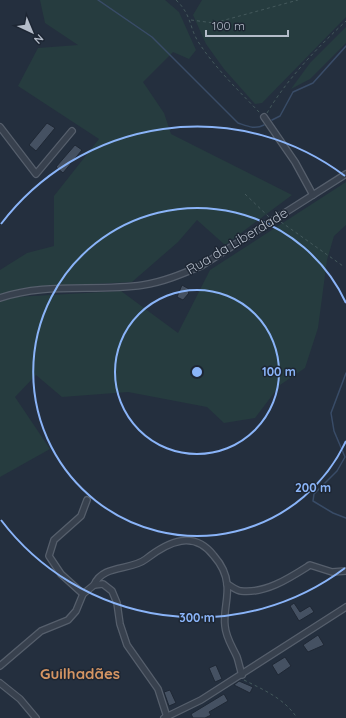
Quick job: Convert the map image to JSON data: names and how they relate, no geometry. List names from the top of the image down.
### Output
{
  "streets": {
    "street": ["Rua da Liberdade"]
  },
  "districts": ["Guilhadães"],
  "scale_bar": "100 m",
  "north": "bottom right",
  "rings": ["100 m", "200 m", "300 m"]
}
